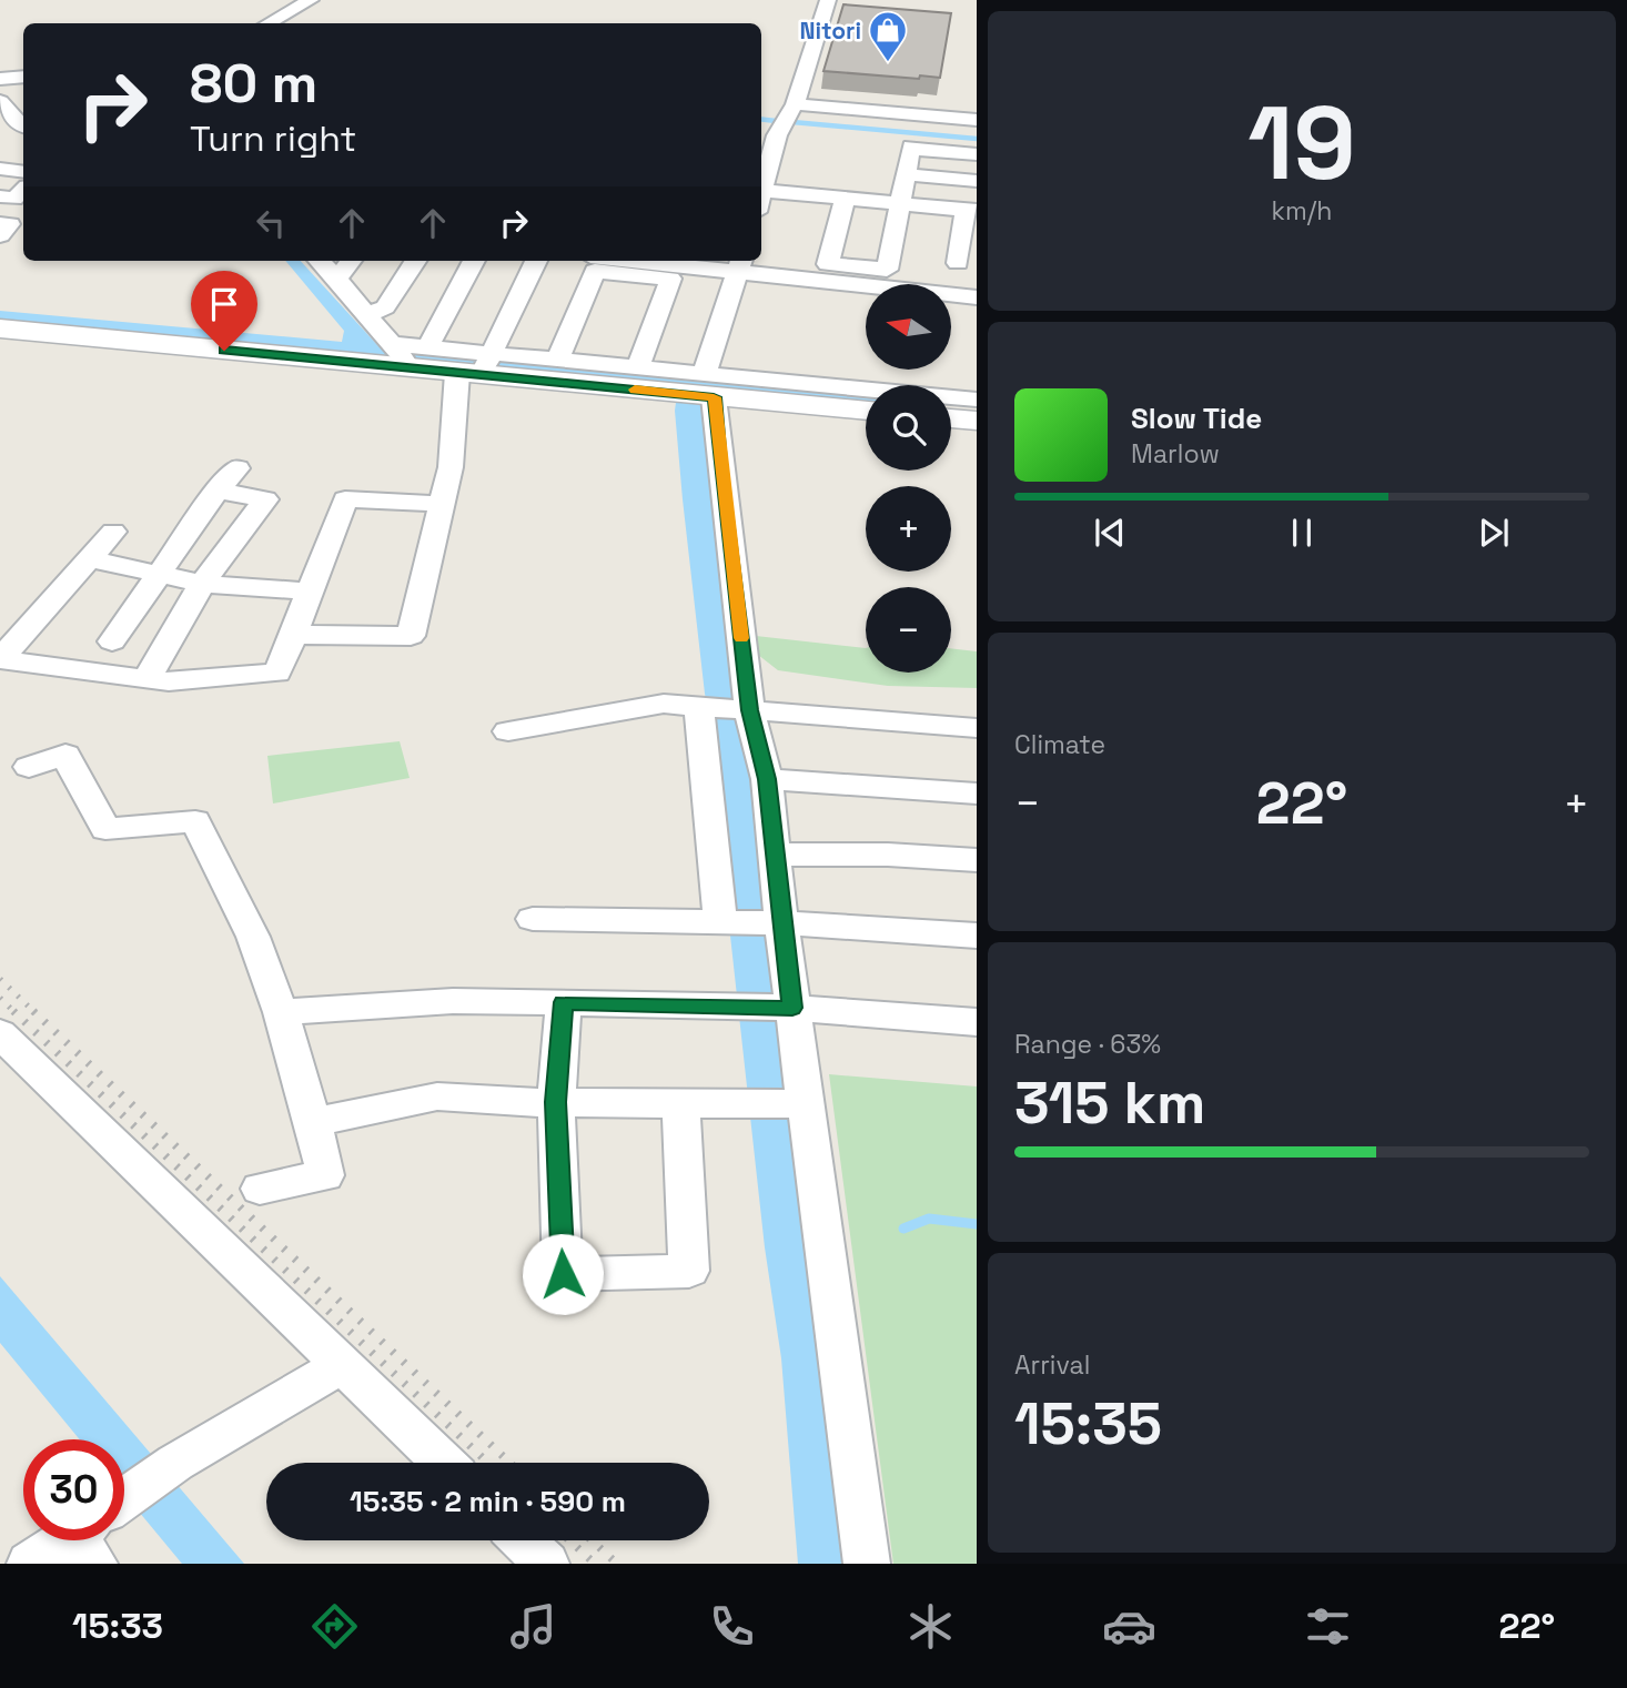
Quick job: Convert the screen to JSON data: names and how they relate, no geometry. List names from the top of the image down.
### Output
{
  "places": {
    "shop": ["Nitori"]
  },
  "north": "left",
  "page": {
    "tile": [
      ["19", "km/h"],
      "Climate",
      ["Range · 63%", "315 km"],
      ["Arrival", "15:35"]
    ],
    "turn": ["80 m", "Turn right"],
    "map_buttons": ["+", "−"],
    "song": ["Slow Tide", "Marlow"],
    "heat": ["−", "22°", "+"],
    "limit": "30",
    "trip": "15:35 · 2 min · 590 m",
    "tabs": ["15:33", "22°"]
  }
}
